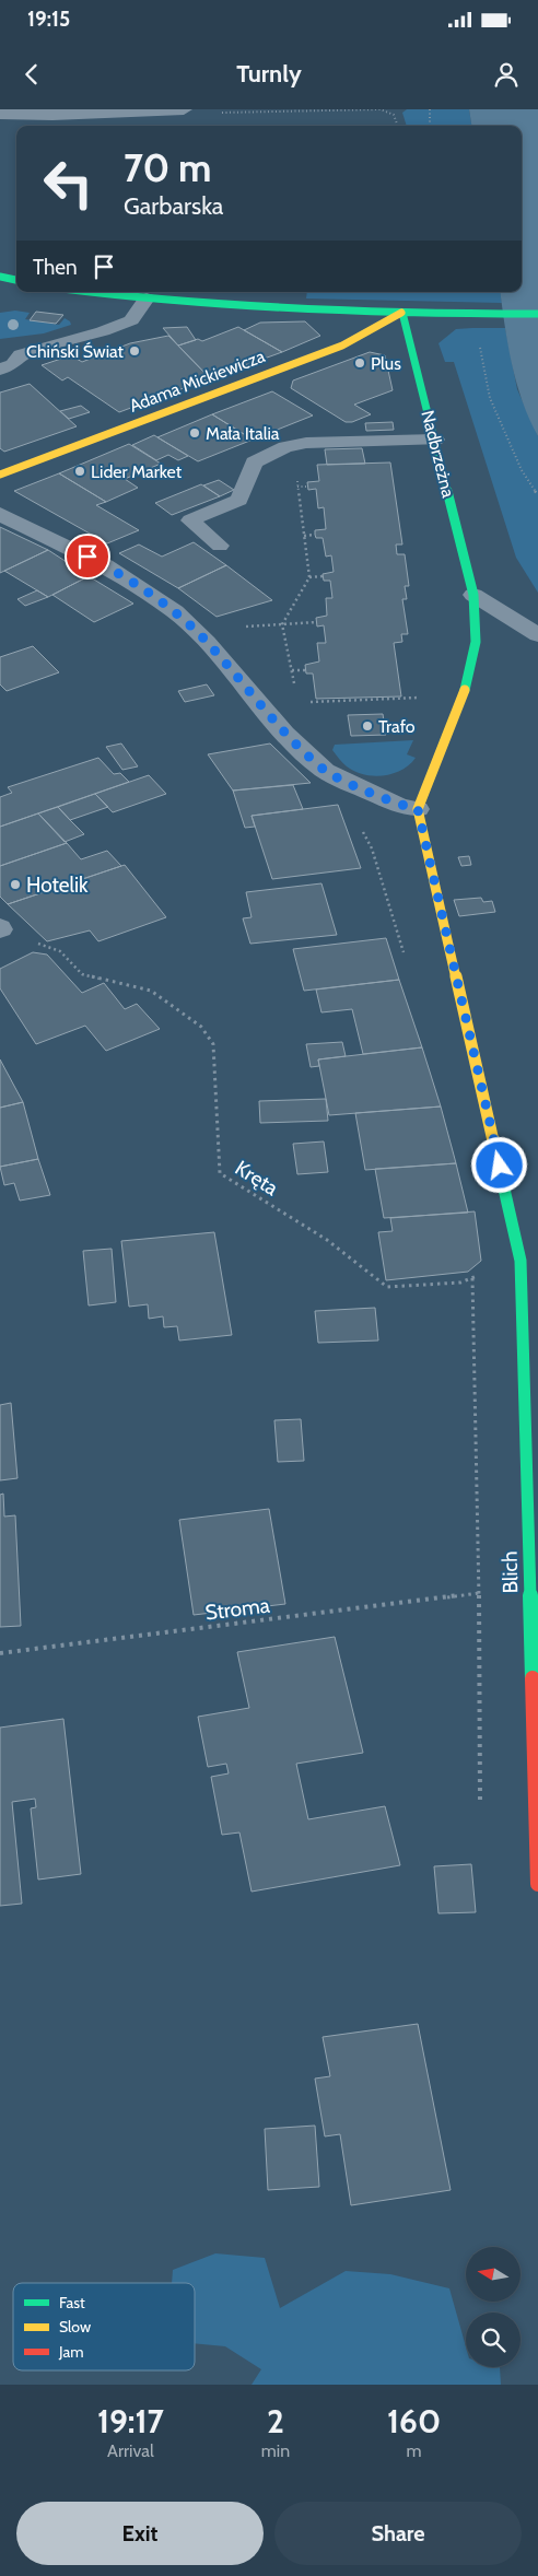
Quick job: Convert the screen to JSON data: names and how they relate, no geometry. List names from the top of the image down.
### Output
{
  "streets": {
    "street": ["Adama Mickiewicza", "Nadbrzeżna", "Blich"],
    "path": ["Kręta", "Stroma"]
  },
  "crossings": [
    ["Adama Mickiewicza", "Nadbrzeżna"],
    ["Nadbrzeżna", "Blich"],
    ["Kręta", "Blich"]
  ],
  "places": [
    "Chiński Świat",
    "Plus",
    "Mała Italia",
    "Lider Market",
    "Trafo",
    "Hotelik"
  ],
  "legend": ["Fast", "Slow", "Jam"],
  "north": "left",
  "page": {
    "status": "19:15",
    "header": "Turnly",
    "turn": ["70 m", "Garbarska"],
    "then": "Then",
    "eta": [
      "19:17",
      "Arrival",
      "2",
      "min",
      "160",
      "m"
    ],
    "buttons": ["Exit", "Share"]
  }
}
